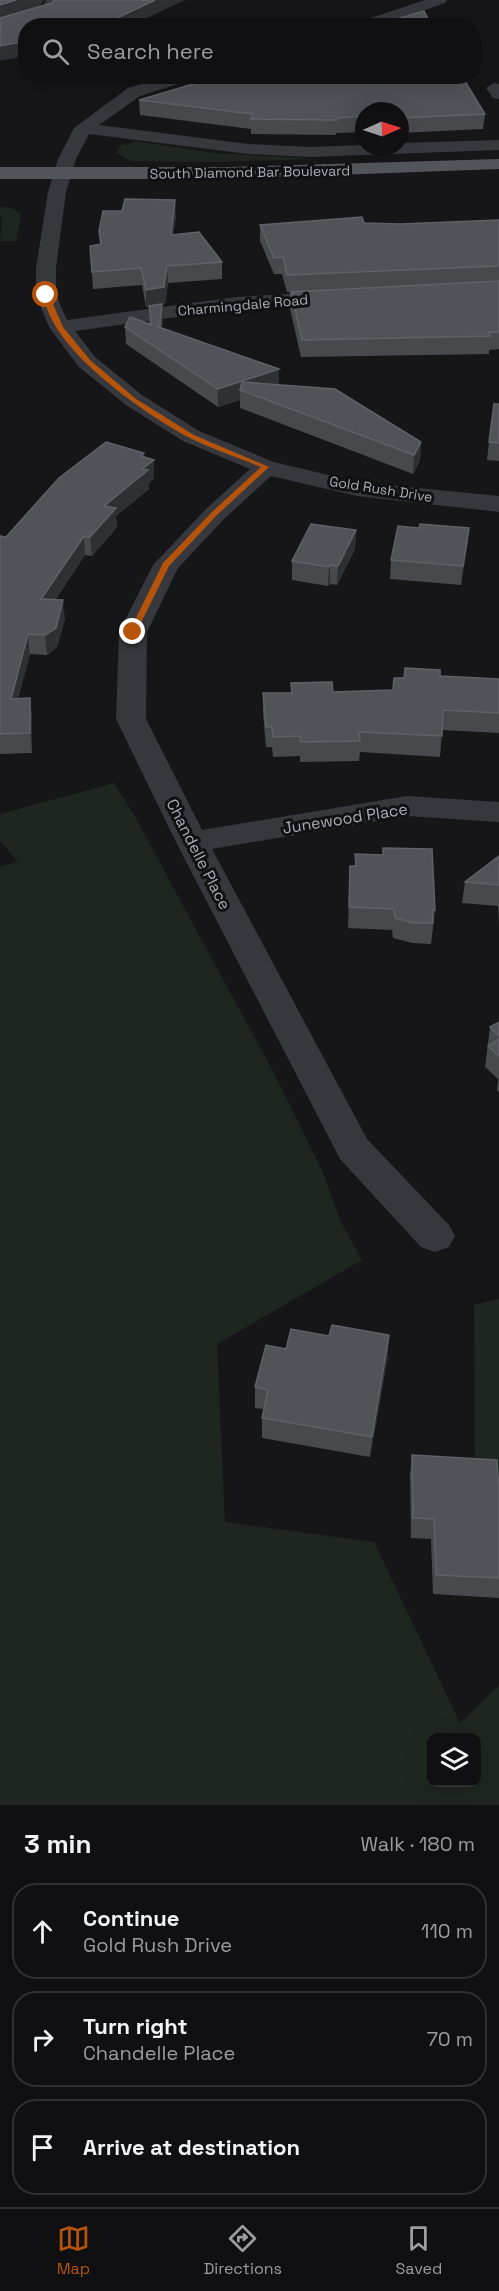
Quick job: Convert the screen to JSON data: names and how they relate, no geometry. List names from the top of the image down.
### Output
{
  "streets": {
    "main road": ["South Diamond Bar Boulevard"],
    "street": [
      "Charmingdale Road",
      "Gold Rush Drive",
      "Junewood Place",
      "Chandelle Place"
    ]
  },
  "crossings": [
    ["South Diamond Bar Boulevard", "Gold Rush Drive"],
    ["Charmingdale Road", "Gold Rush Drive"],
    ["Gold Rush Drive", "Chandelle Place"],
    ["Junewood Place", "Chandelle Place"]
  ],
  "north": "right",
  "page": {
    "search": "Search here",
    "heading": ["3 min", "Walk · 180 m"],
    "list": [
      ["Continue", "Gold Rush Drive", "110 m"],
      ["Turn right", "Chandelle Place", "70 m"],
      "Arrive at destination"
    ],
    "nav": ["Map", "Directions", "Saved"]
  }
}
